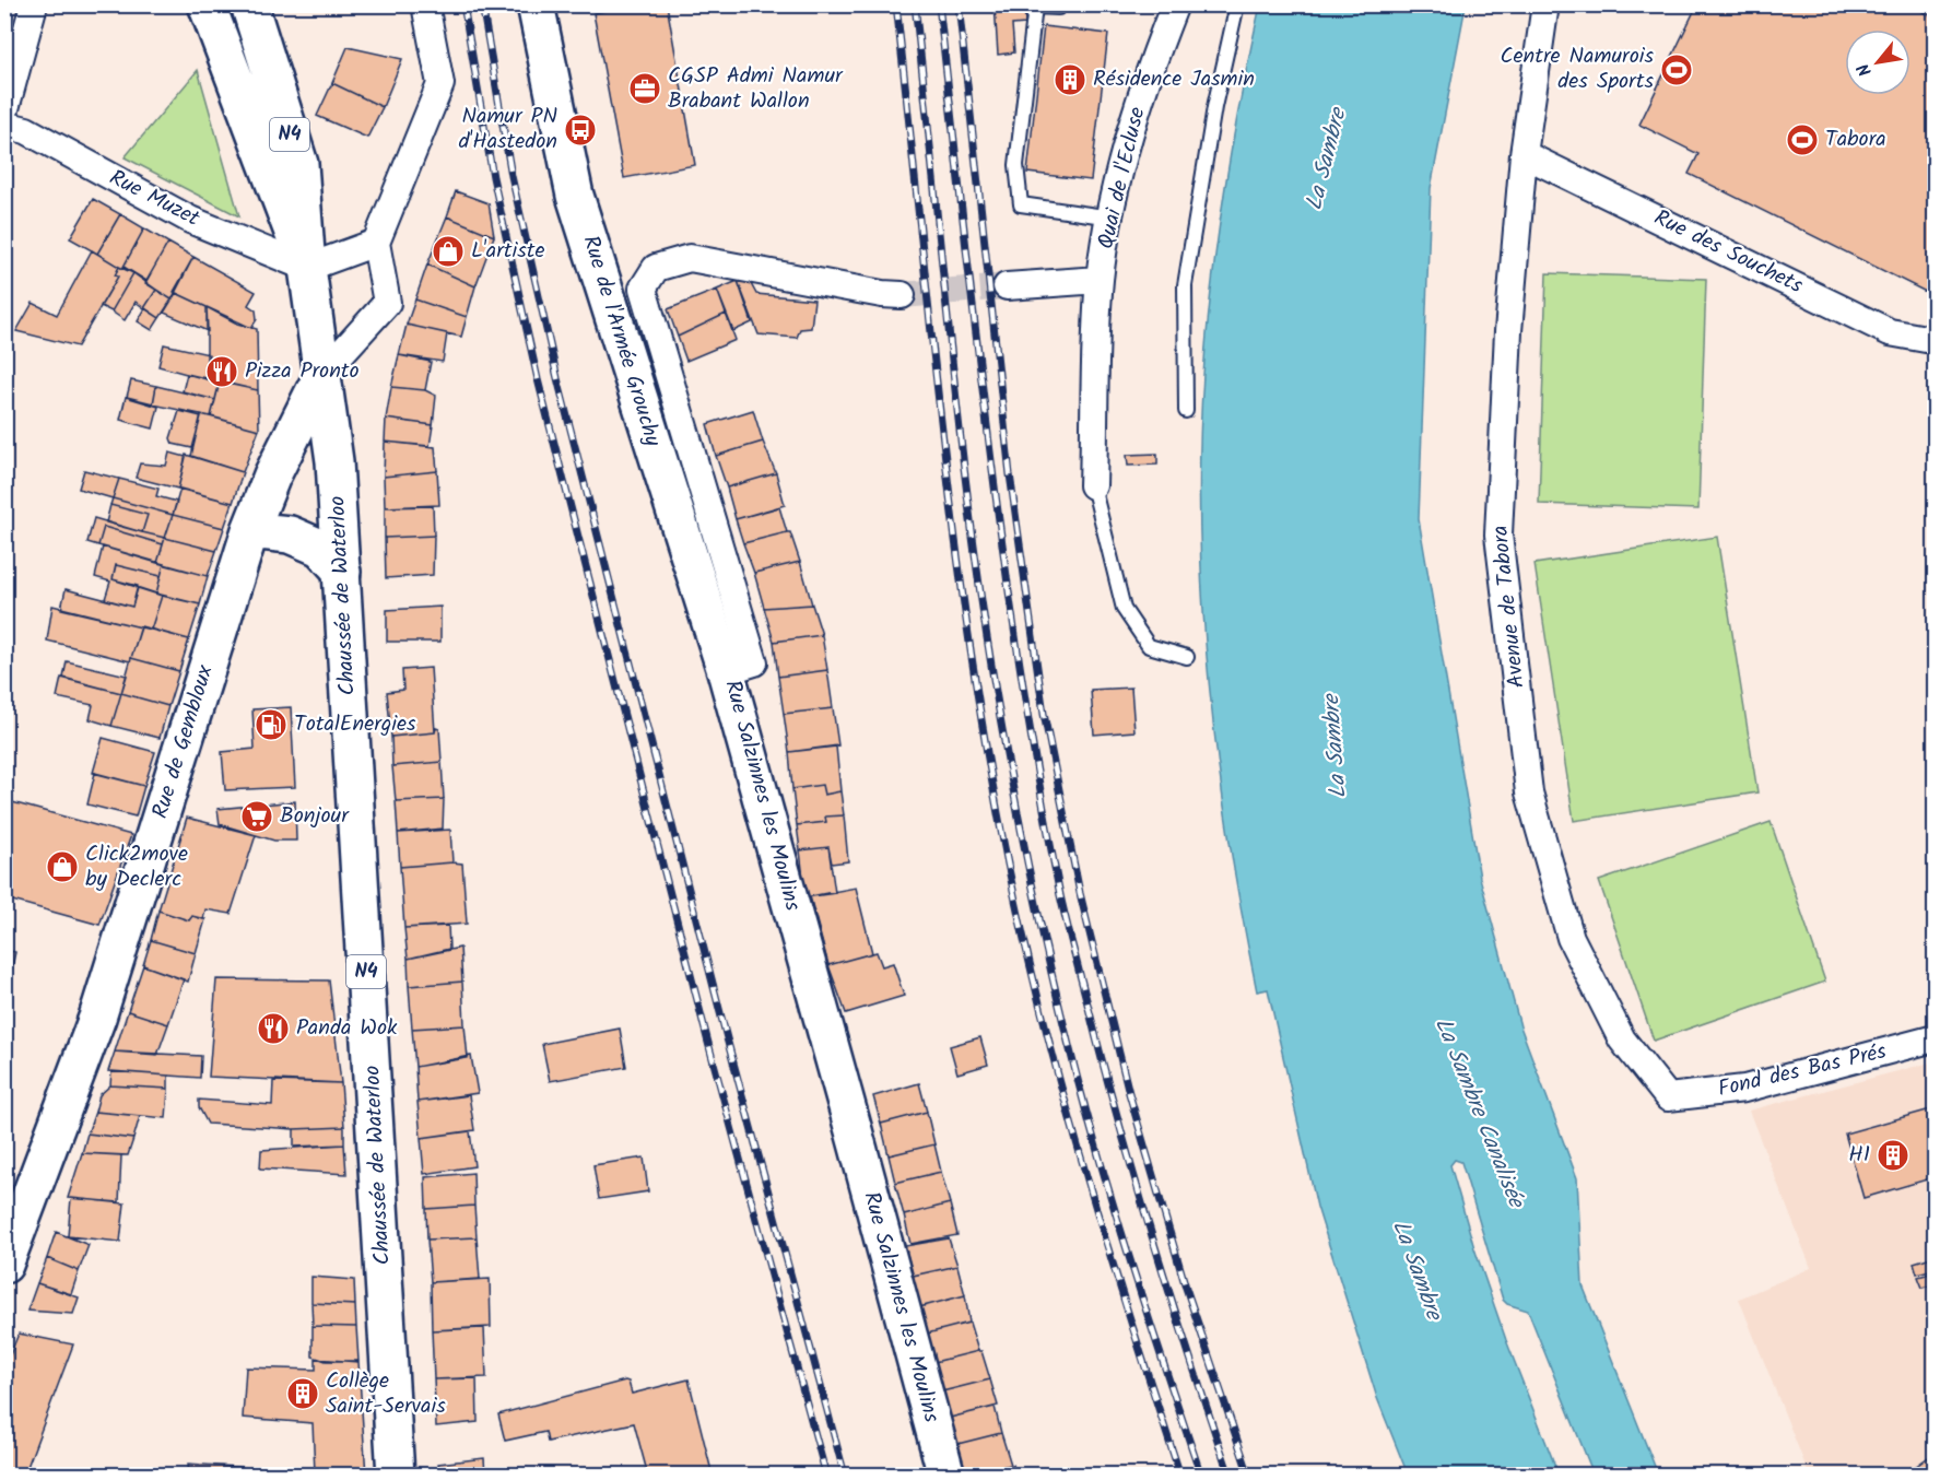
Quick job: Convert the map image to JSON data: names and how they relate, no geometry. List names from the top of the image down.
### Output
{
  "streets": {
    "main road": [
      "N4",
      "Rue de l'Armée Grouchy",
      "Chaussée de Waterloo",
      "Rue de Gembloux",
      "Rue Salzinnes les Moulins"
    ],
    "street": [
      "Quai de l'Ecluse",
      "Rue Muzet",
      "Rue des Souchets",
      "Avenue de Tabora",
      "Fond des Bas Prés"
    ]
  },
  "crossings": [
    ["N4", "Rue Muzet"],
    ["N4", "Chaussée de Waterloo"],
    ["Rue Muzet", "Chaussée de Waterloo"],
    ["Rue des Souchets", "Avenue de Tabora"],
    ["Rue de l'Armée Grouchy", "Rue Salzinnes les Moulins"],
    ["Chaussée de Waterloo", "Rue de Gembloux"],
    ["Avenue de Tabora", "Fond des Bas Prés"]
  ],
  "water": ["La Sambre", "La Sambre Canalisée"],
  "places": {
    "sports": ["Centre Namurois des Sports", "Tabora"],
    "building": ["Résidence Jasmin", "H1", "Collège Saint-Servais"],
    "office": ["CGSP Admi Namur Brabant Wallon"],
    "bus stop": ["Namur PN d'Hastedon"],
    "shop": ["L'artiste", "Click2move by Declerc"],
    "restaurant": ["Pizza Pronto", "Panda Wok"],
    "fuel station": ["TotalEnergies"],
    "supermarket": ["Bonjour"]
  },
  "north": "bottom left"
}
